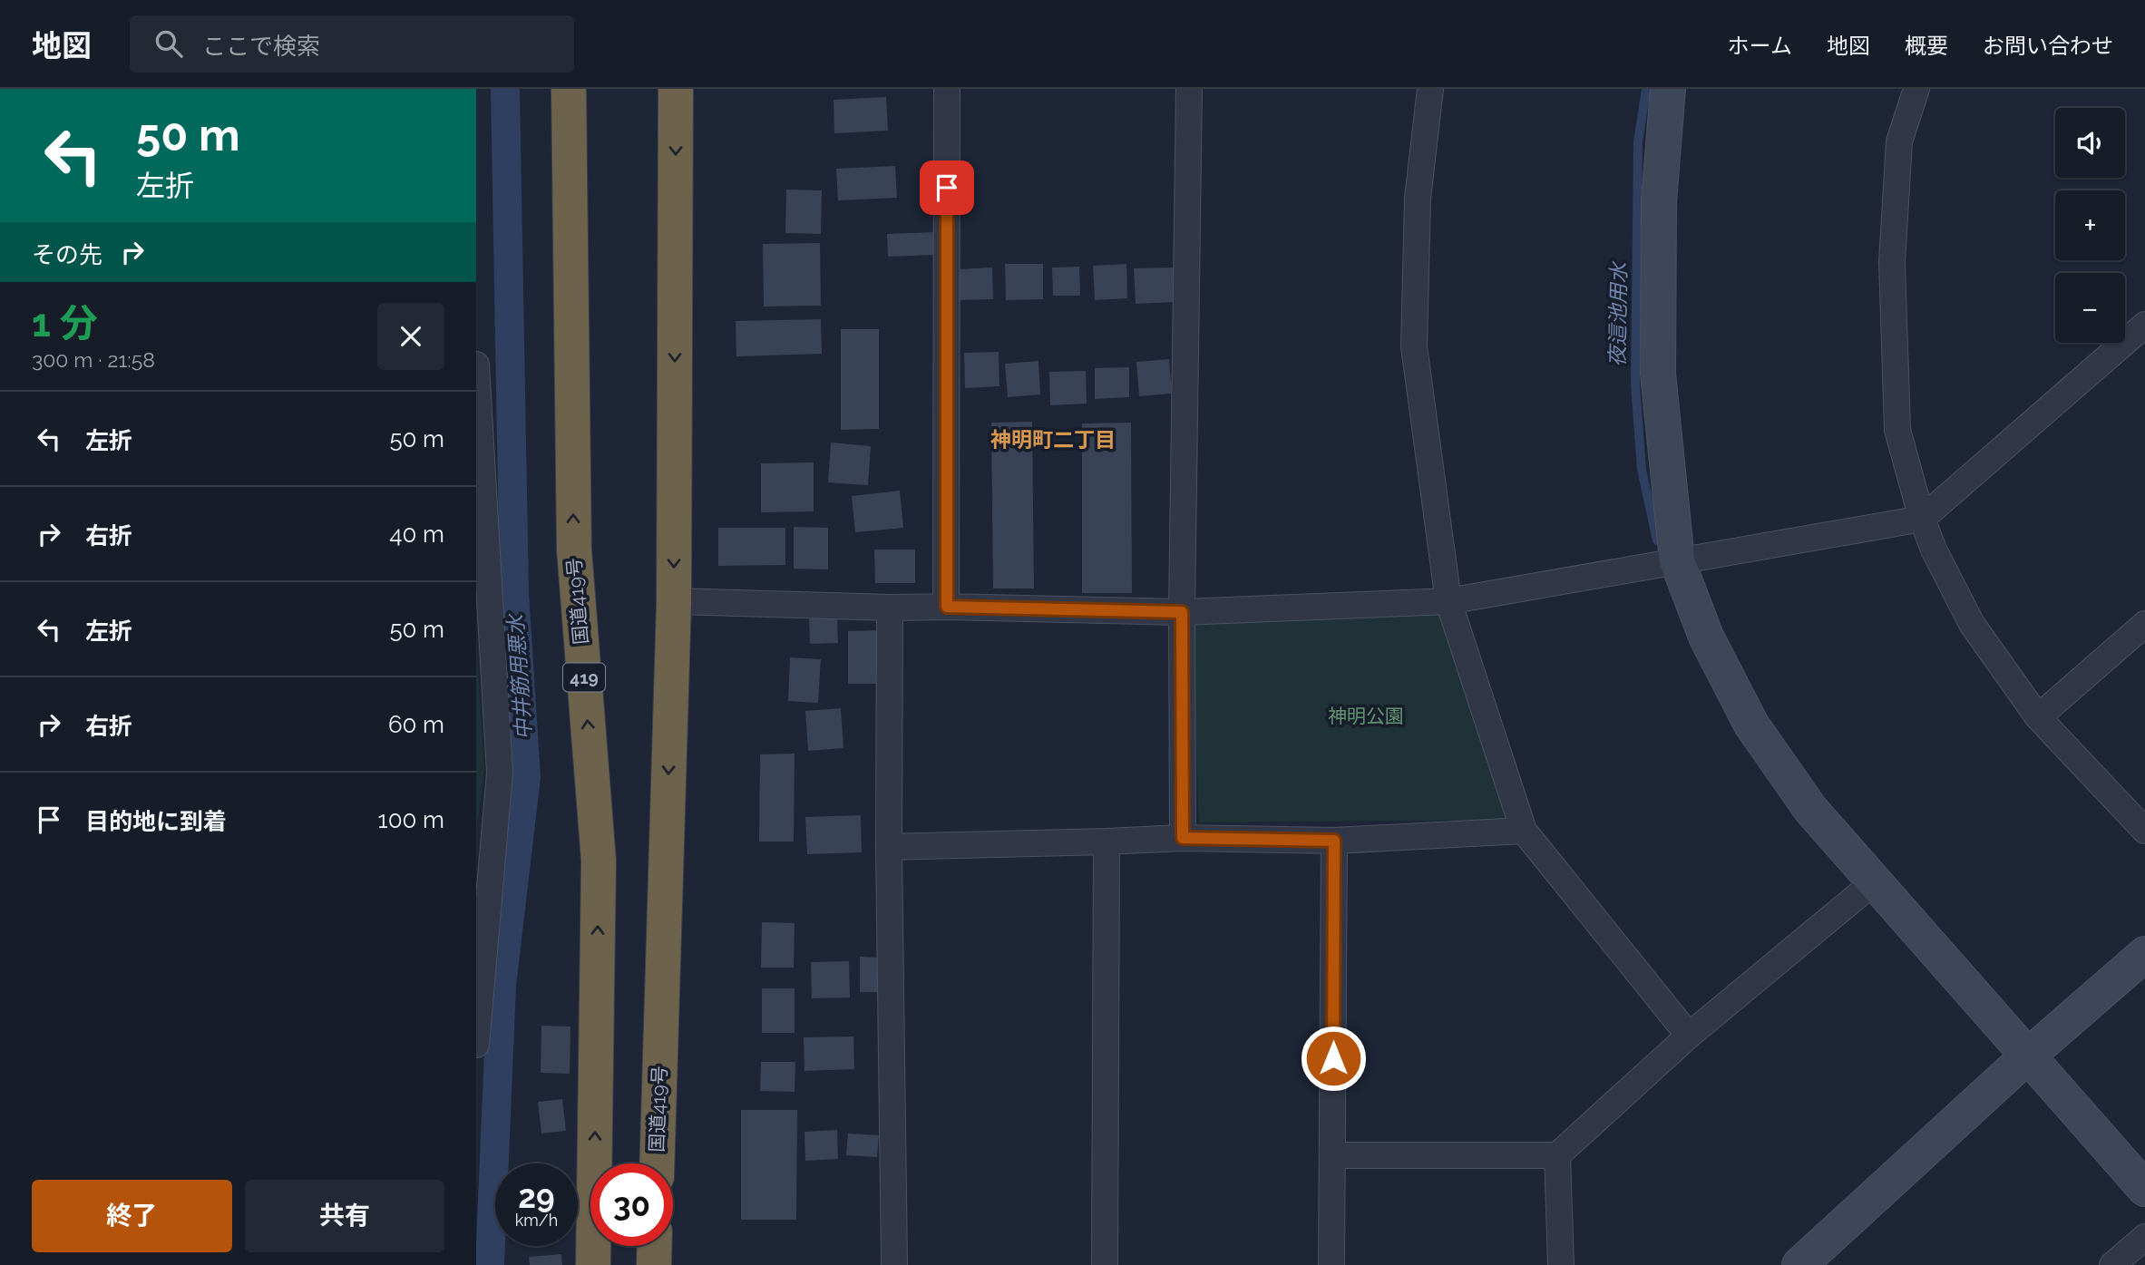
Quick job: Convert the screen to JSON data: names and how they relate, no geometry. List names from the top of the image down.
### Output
{
  "streets": {
    "highway": ["国道419号", "419"]
  },
  "districts": ["神明町二丁目"],
  "water": ["夜這池用水", "中井筋用悪水"],
  "parks": ["神明公園"],
  "page": {
    "header": "地図",
    "search": "ここで検索",
    "nav": [
      "ホーム",
      "地図",
      "概要",
      "お問い合わせ"
    ],
    "turn": ["50 m", "左折"],
    "map_buttons": ["+", "−"],
    "then": "その先",
    "heading": ["1 分", "300 m · 21:58"],
    "list": [
      {
        "name": "左折",
        "value": "50 m"
      },
      {
        "name": "右折",
        "value": "40 m"
      },
      {
        "name": "左折",
        "value": "50 m"
      },
      {
        "name": "右折",
        "value": "60 m"
      },
      {
        "name": "目的地に到着",
        "value": "100 m"
      }
    ],
    "speed": "29 km/h",
    "limit": "30",
    "buttons": ["終了", "共有"]
  }
}
